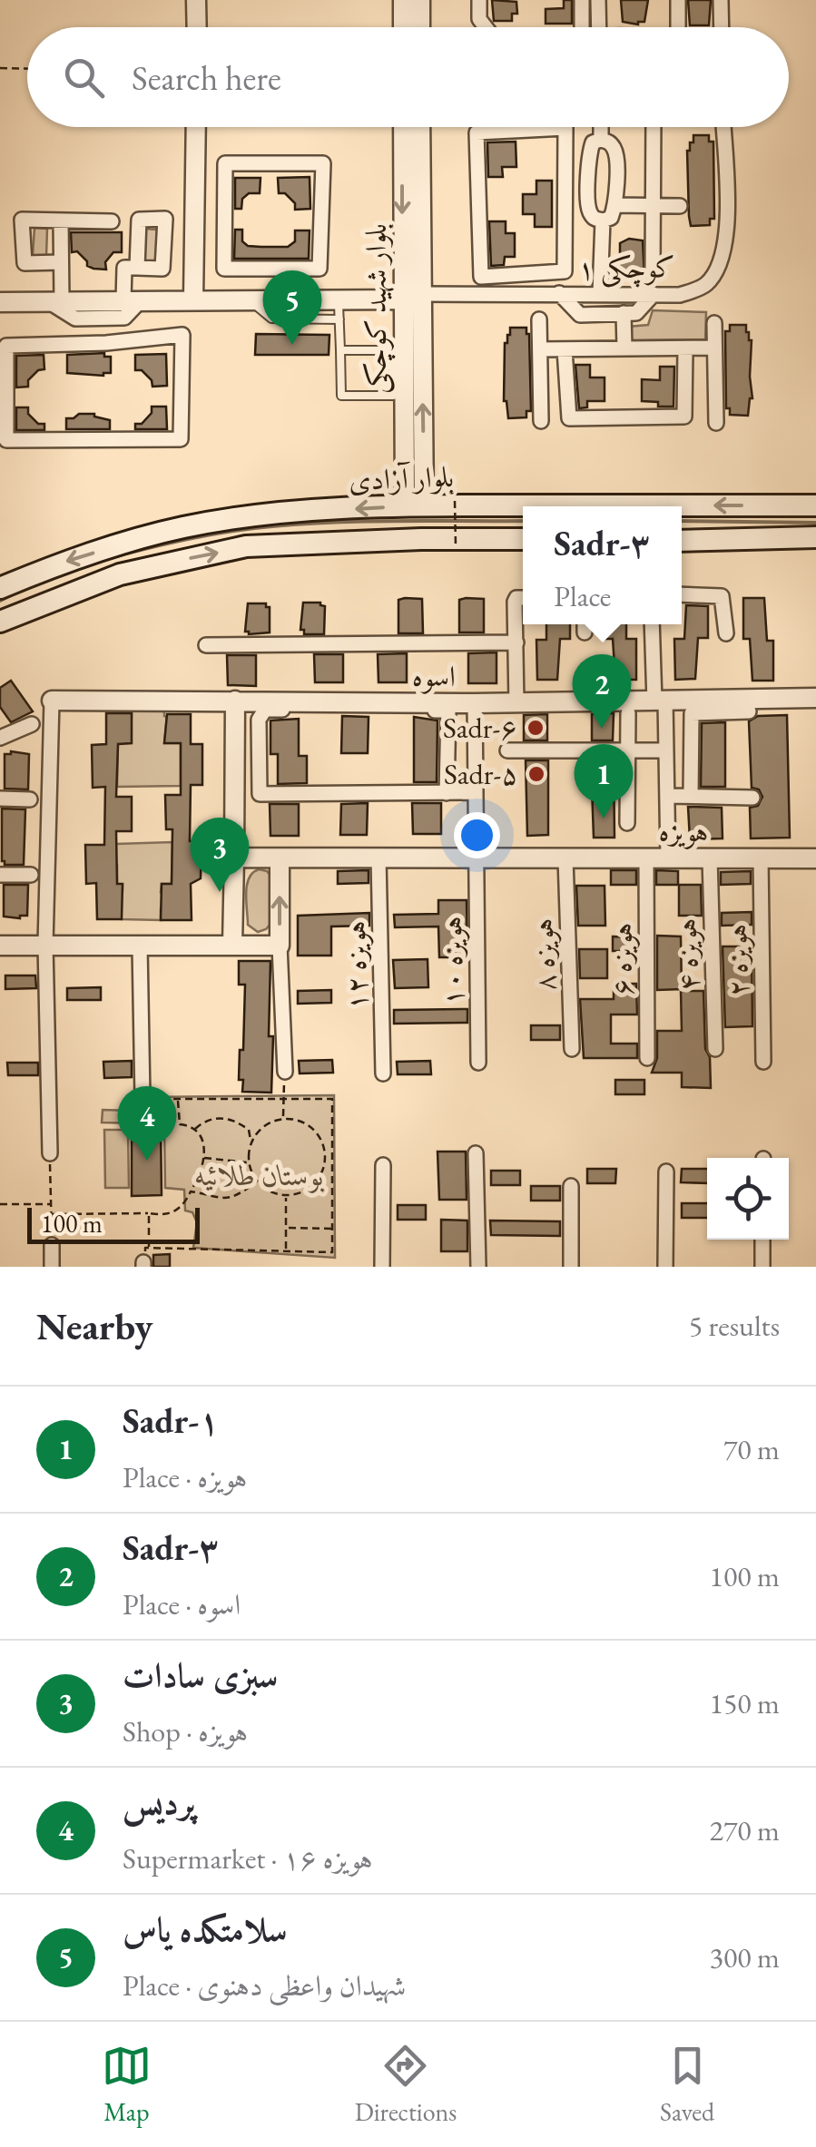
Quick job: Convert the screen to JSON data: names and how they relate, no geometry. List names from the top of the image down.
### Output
{
  "streets": {
    "main road": ["بلوار آزادی"],
    "street": [
      "کوچکی ۱",
      "بلوار شهید کوچکی",
      "اسوه",
      "هویزه",
      "هویزه ۸",
      "هویزه ۴",
      "هویزه ۶",
      "هویزه ۲",
      "هویزه ۱۰",
      "هویزه ۱۲"
    ]
  },
  "crossings": [
    ["کوچکی ۱", "بلوار شهید کوچکی"],
    ["بلوار شهید کوچکی", "بلوار آزادی"],
    ["اسوه", "هویزه ۱۰"],
    ["هویزه", "هویزه ۸"],
    ["هویزه", "هویزه ۴"],
    ["هویزه", "هویزه ۶"],
    ["هویزه", "هویزه ۲"],
    ["هویزه", "هویزه ۱۰"],
    ["هویزه", "هویزه ۱۲"]
  ],
  "parks": ["بوستان طلائیه"],
  "places": ["Sadr-۶", "Sadr-۵"],
  "scale_bar": "100 m",
  "page": {
    "search": "Search here",
    "pins": [
      "5",
      "2",
      "1",
      "3",
      "4"
    ],
    "popup": ["Sadr-۳", "Place"],
    "scale": "100 m",
    "heading": ["Nearby", "5 results"],
    "list": [
      {
        "mark": "1",
        "name": "Sadr-۱",
        "note": "Place · هویزه",
        "value": "70 m"
      },
      {
        "mark": "2",
        "name": "Sadr-۳",
        "note": "Place · اسوه",
        "value": "100 m"
      },
      {
        "mark": "3",
        "name": "سبزی سادات",
        "note": "Shop · هویزه",
        "value": "150 m"
      },
      {
        "mark": "4",
        "name": "پردیس",
        "note": "Supermarket · هویزه ‍۱۶",
        "value": "270 m"
      },
      {
        "mark": "5",
        "name": "سلامتکده یاس",
        "note": "Place · شهیدان واعظی دهنوی",
        "value": "300 m"
      }
    ],
    "nav": ["Map", "Directions", "Saved"]
  }
}
